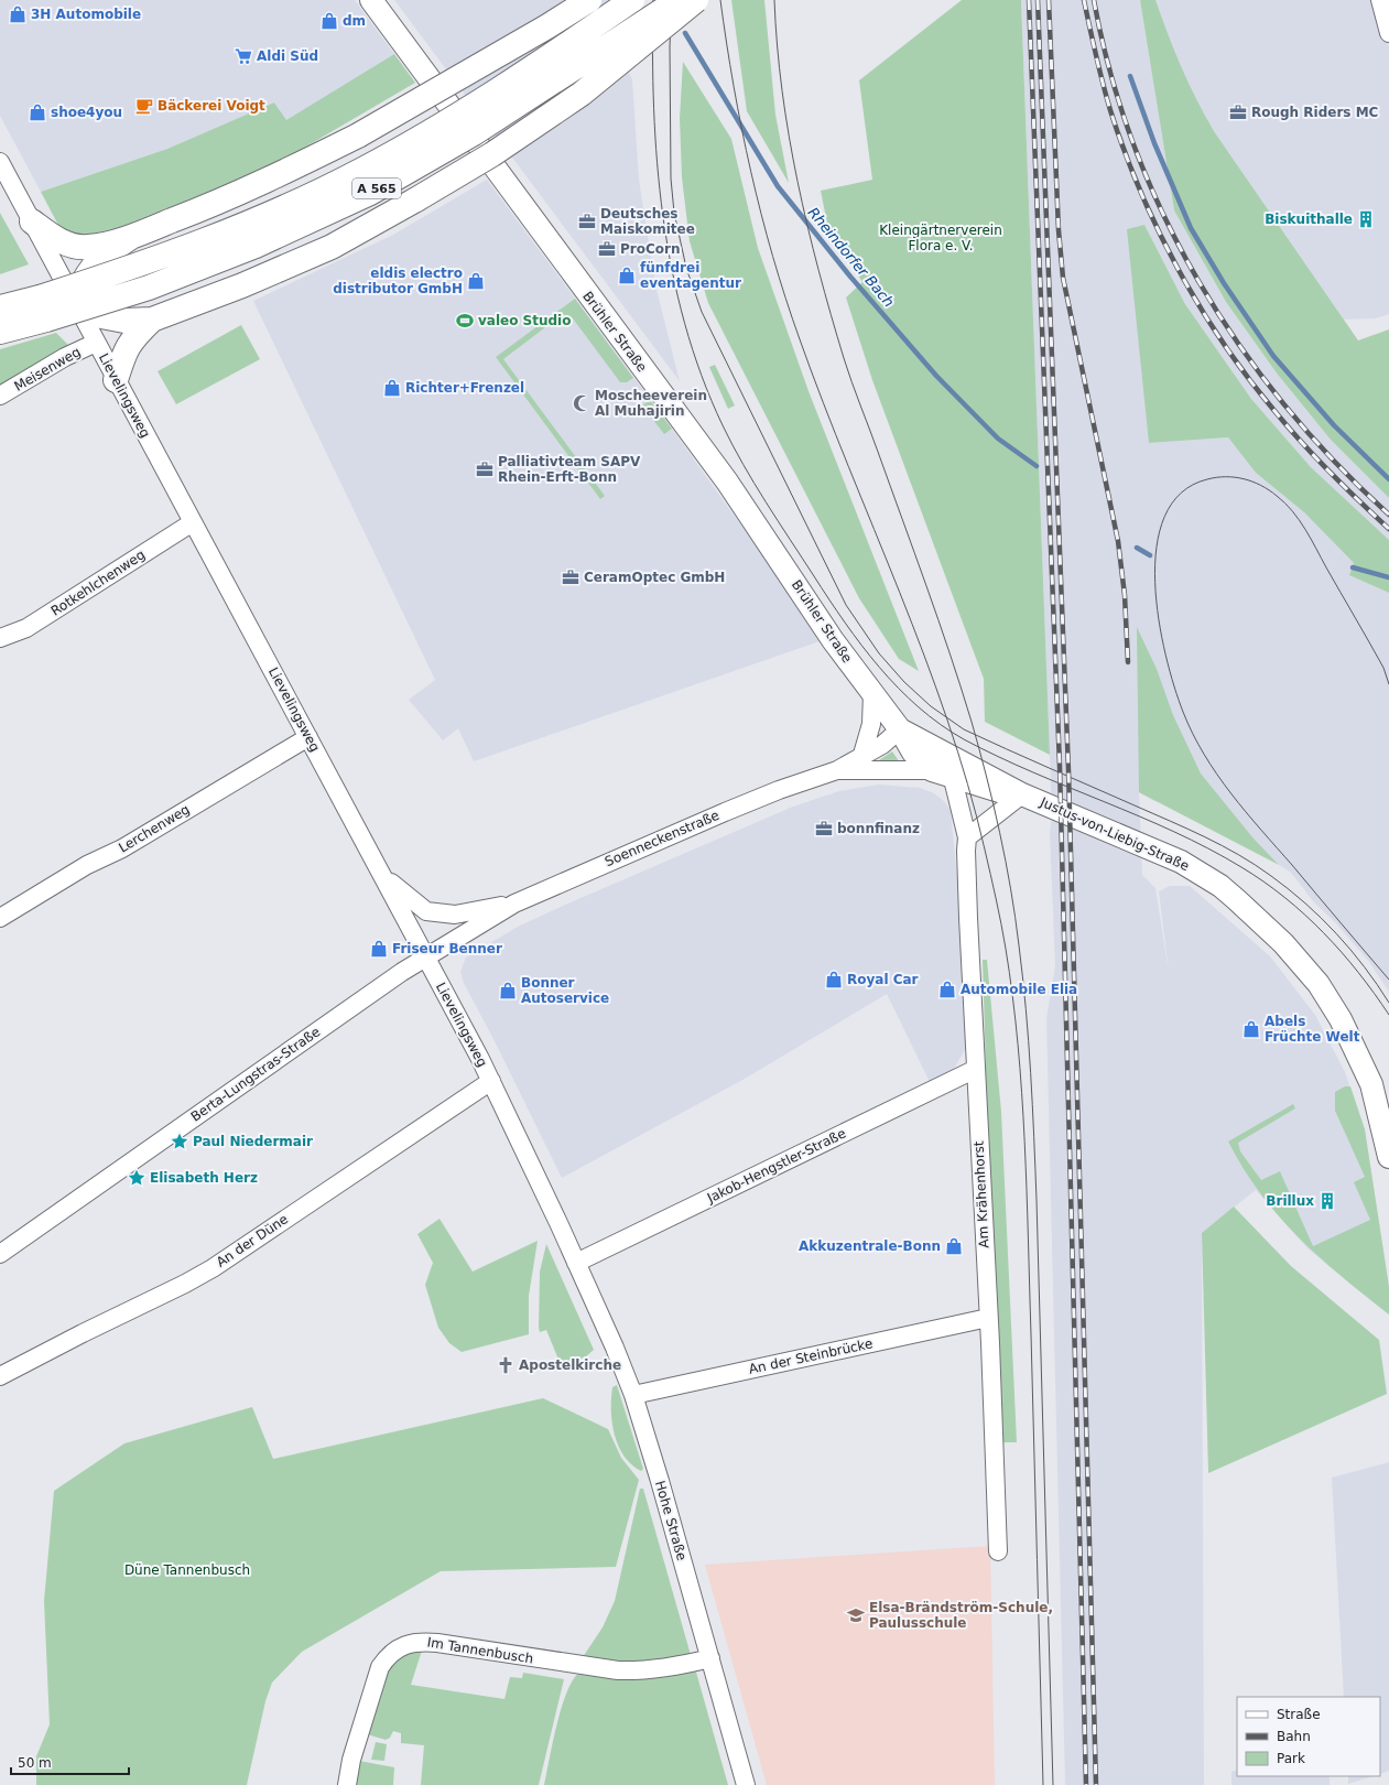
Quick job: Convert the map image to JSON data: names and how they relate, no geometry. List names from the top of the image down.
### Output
{
  "streets": {
    "highway": ["A 565"],
    "main road": ["Brühler Straße", "Justus-von-Liebig-Straße"],
    "street": [
      "Meisenweg",
      "Lievelingsweg",
      "Rotkehlchenweg",
      "Lerchenweg",
      "Soenneckenstraße",
      "Berta-Lungstras-Straße",
      "Jakob-Hengstler-Straße",
      "Am Krähenhorst",
      "An der Düne",
      "An der Steinbrücke",
      "Hohe Straße",
      "Im Tannenbusch"
    ]
  },
  "crossings": [
    ["Brühler Straße", "Justus-von-Liebig-Straße"],
    ["Brühler Straße", "Soenneckenstraße"],
    ["Meisenweg", "Lievelingsweg"],
    ["Lievelingsweg", "Rotkehlchenweg"],
    ["Lievelingsweg", "Lerchenweg"],
    ["Lievelingsweg", "Soenneckenstraße"],
    ["Lievelingsweg", "Berta-Lungstras-Straße"],
    ["Lievelingsweg", "Jakob-Hengstler-Straße"],
    ["Lievelingsweg", "An der Düne"],
    ["Lievelingsweg", "Hohe Straße"],
    ["Justus-von-Liebig-Straße", "Soenneckenstraße"],
    ["Justus-von-Liebig-Straße", "Am Krähenhorst"],
    ["Soenneckenstraße", "Berta-Lungstras-Straße"],
    ["Jakob-Hengstler-Straße", "Am Krähenhorst"],
    ["Jakob-Hengstler-Straße", "Hohe Straße"],
    ["Am Krähenhorst", "An der Steinbrücke"],
    ["An der Steinbrücke", "Hohe Straße"],
    ["Hohe Straße", "Im Tannenbusch"]
  ],
  "water": ["Rheindorfer Bach"],
  "parks": ["Kleingärtnerverein Flora e. V.", "Düne Tannenbusch"],
  "places": {
    "shop": [
      "3H Automobile",
      "dm",
      "shoe4you",
      "fünfdrei eventagentur",
      "eldis electro distributor GmbH",
      "Richter+Frenzel",
      "Friseur Benner",
      "Royal Car",
      "Automobile Elia",
      "Bonner Autoservice",
      "Abels Früchte Welt",
      "Akkuzentrale-Bonn"
    ],
    "supermarket": ["Aldi Süd"],
    "cafe": ["Bäckerei Voigt"],
    "office": [
      "Rough Riders MC",
      "Deutsches Maiskomitee",
      "ProCorn",
      "Palliativteam SAPV Rhein-Erft-Bonn",
      "CeramOptec GmbH",
      "bonnfinanz"
    ],
    "building": ["Biskuithalle", "Brillux"],
    "sports": ["valeo Studio"],
    "mosque": ["Moscheeverein Al Muhajirin"],
    "place": ["Paul Niedermair", "Elisabeth Herz"],
    "church": ["Apostelkirche"],
    "school or university": ["Elsa-Brändström-Schule, Paulusschule"]
  },
  "legend": ["Straße", "Bahn", "Park"],
  "scale_bar": "50 m"
}
